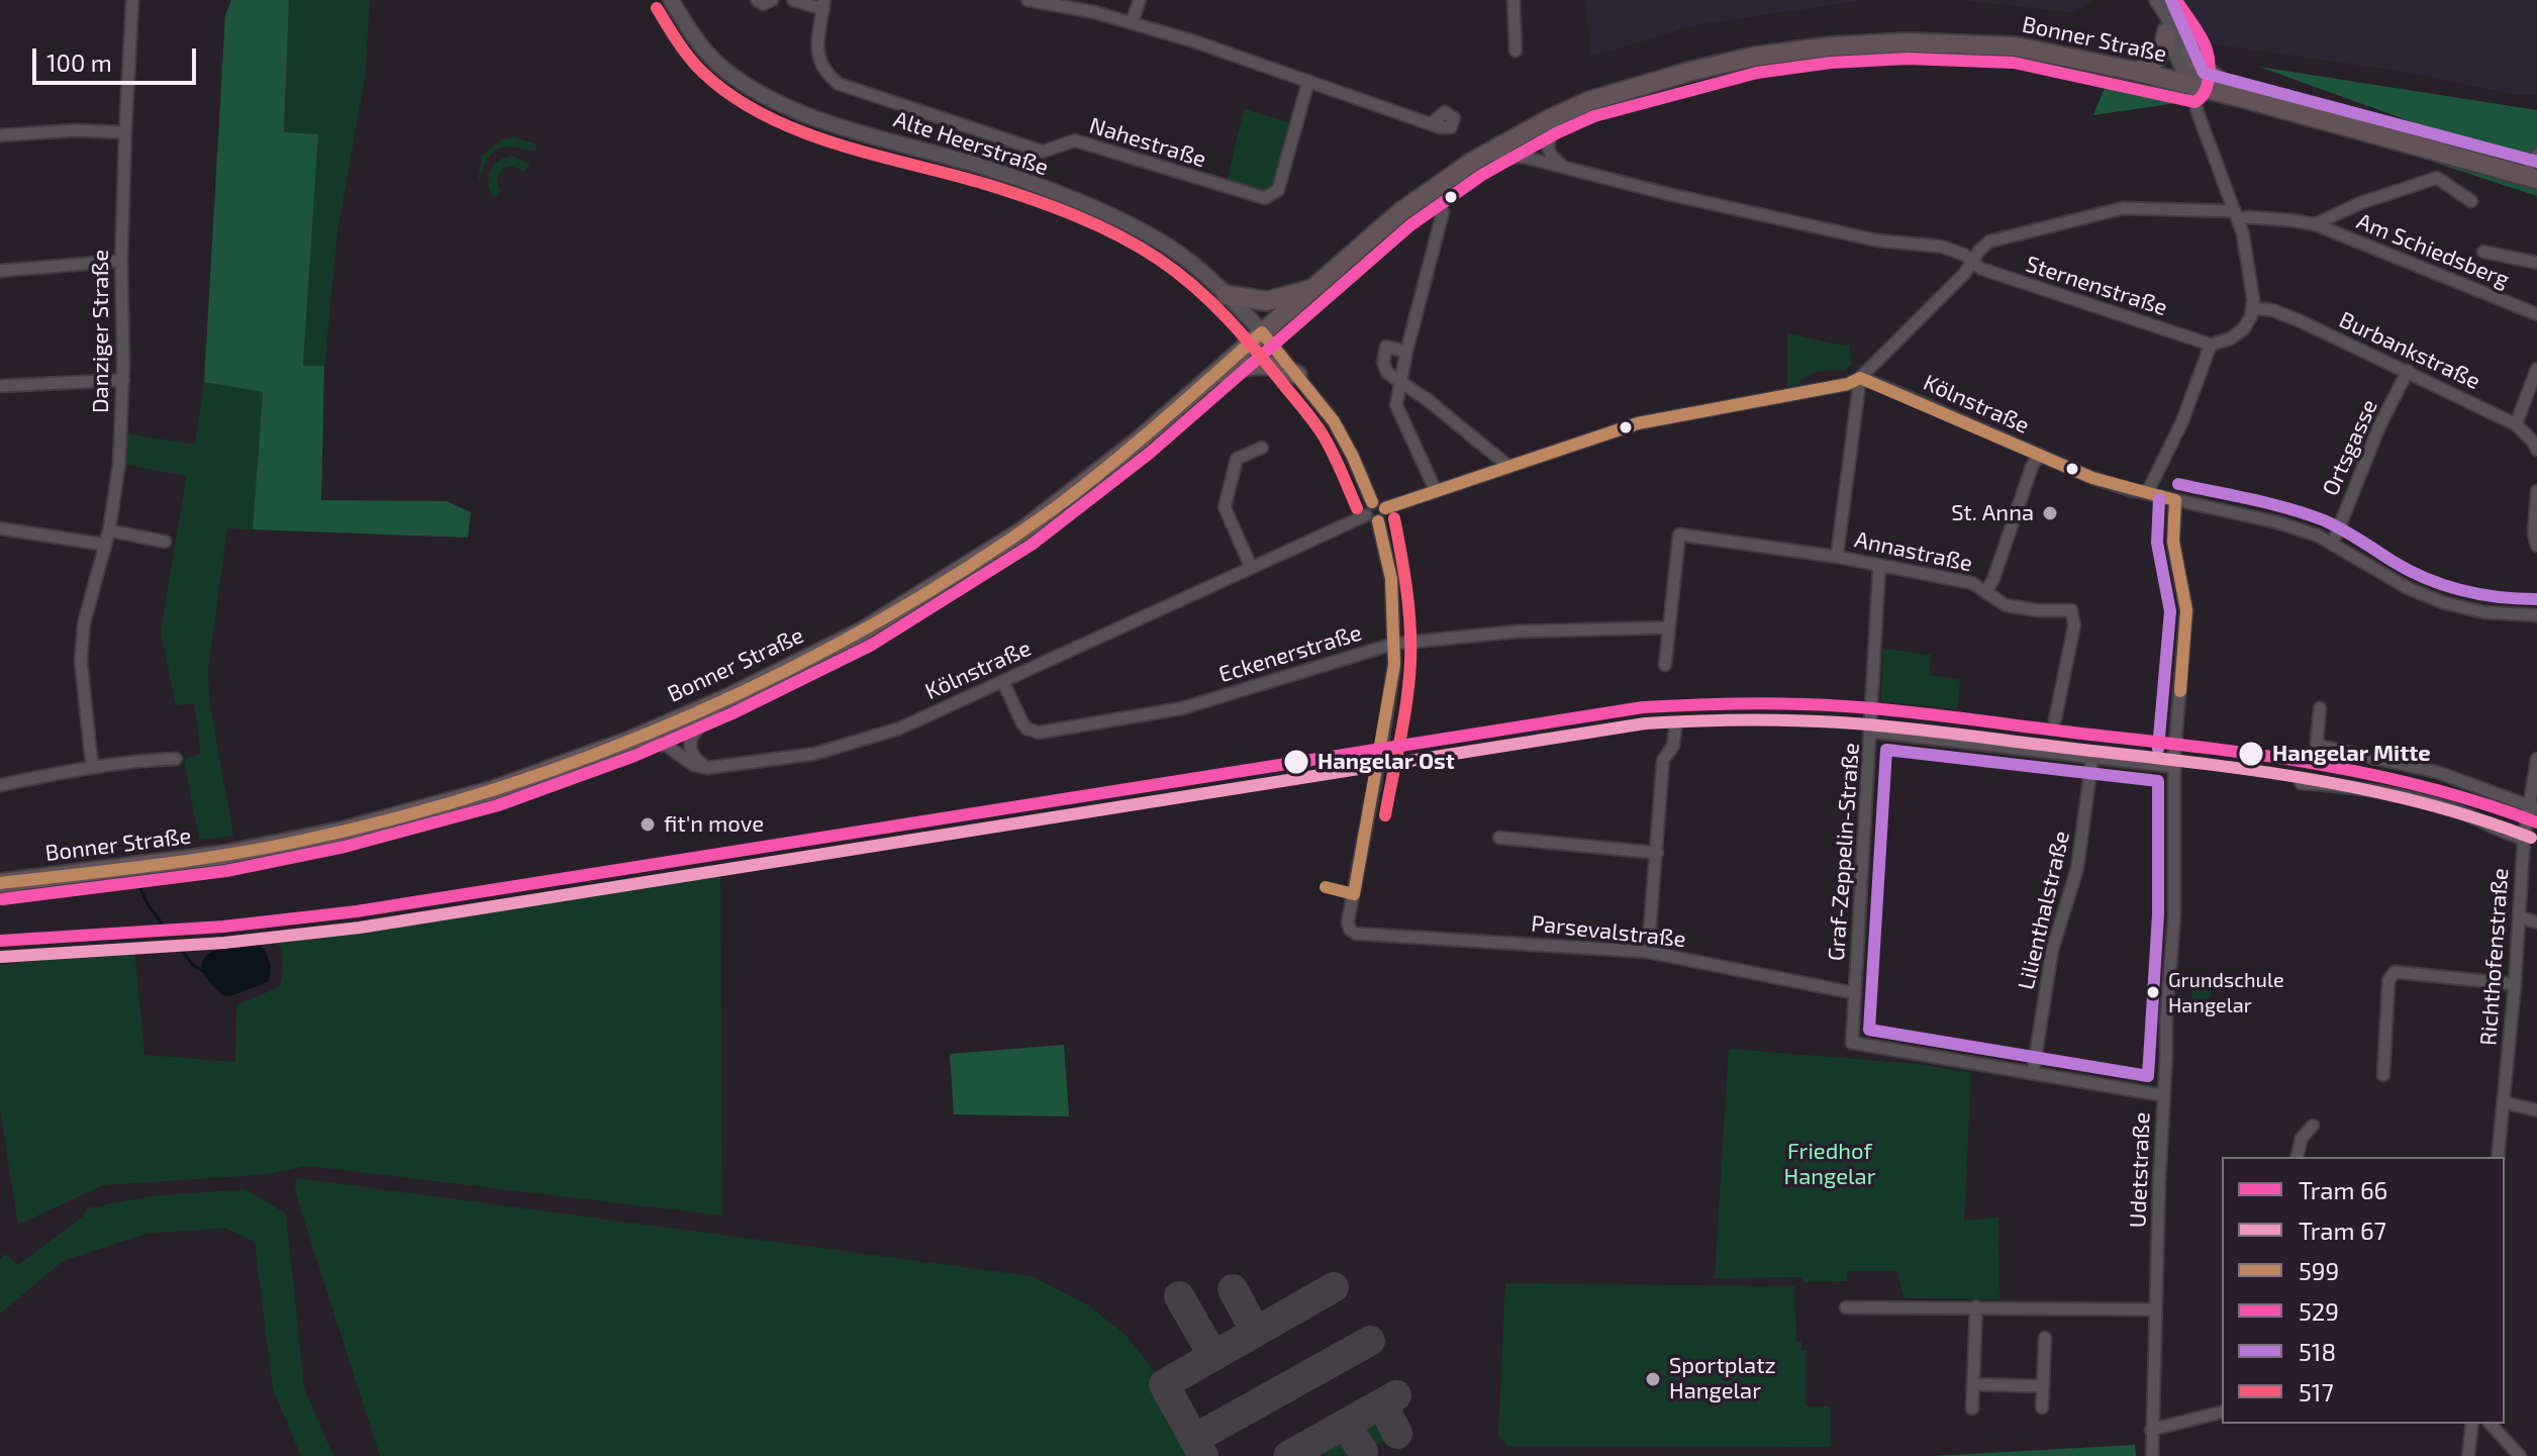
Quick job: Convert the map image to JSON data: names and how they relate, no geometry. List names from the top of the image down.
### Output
{
  "streets": {
    "main road": ["Bonner Straße"],
    "street": [
      "Nahestraße",
      "Alte Heerstraße",
      "Am Schiedsberg",
      "Sternenstraße",
      "Danziger Straße",
      "Burbankstraße",
      "Kölnstraße",
      "Ortsgasse",
      "Annastraße",
      "Eckenerstraße",
      "Graf-Zeppelin-Straße",
      "Lilienthalstraße",
      "Parsevalstraße",
      "Richthofenstraße",
      "Udetstraße"
    ]
  },
  "crossings": [
    ["Bonner Straße", "Alte Heerstraße"],
    ["Bonner Straße", "Sternenstraße"],
    ["Am Schiedsberg", "Sternenstraße"],
    ["Am Schiedsberg", "Kölnstraße"],
    ["Burbankstraße", "Ortsgasse"],
    ["Kölnstraße", "Ortsgasse"],
    ["Kölnstraße", "Eckenerstraße"],
    ["Kölnstraße", "Udetstraße"],
    ["Annastraße", "Eckenerstraße"],
    ["Annastraße", "Graf-Zeppelin-Straße"],
    ["Eckenerstraße", "Parsevalstraße"],
    ["Graf-Zeppelin-Straße", "Lilienthalstraße"],
    ["Graf-Zeppelin-Straße", "Parsevalstraße"]
  ],
  "parks": ["Friedhof Hangelar"],
  "places": [
    "St. Anna",
    "Hangelar Mitte",
    "Hangelar Ost",
    "fit'n move",
    "Grundschule Hangelar",
    "Sportplatz Hangelar"
  ],
  "lines": [
    "transit line 529",
    "transit line 518",
    "transit line 517",
    "transit line 599",
    "tram line 66",
    "tram line 67"
  ],
  "legend": [
    "Tram 66",
    "Tram 67",
    "599",
    "529",
    "518",
    "517"
  ],
  "scale_bar": "100 m"
}
